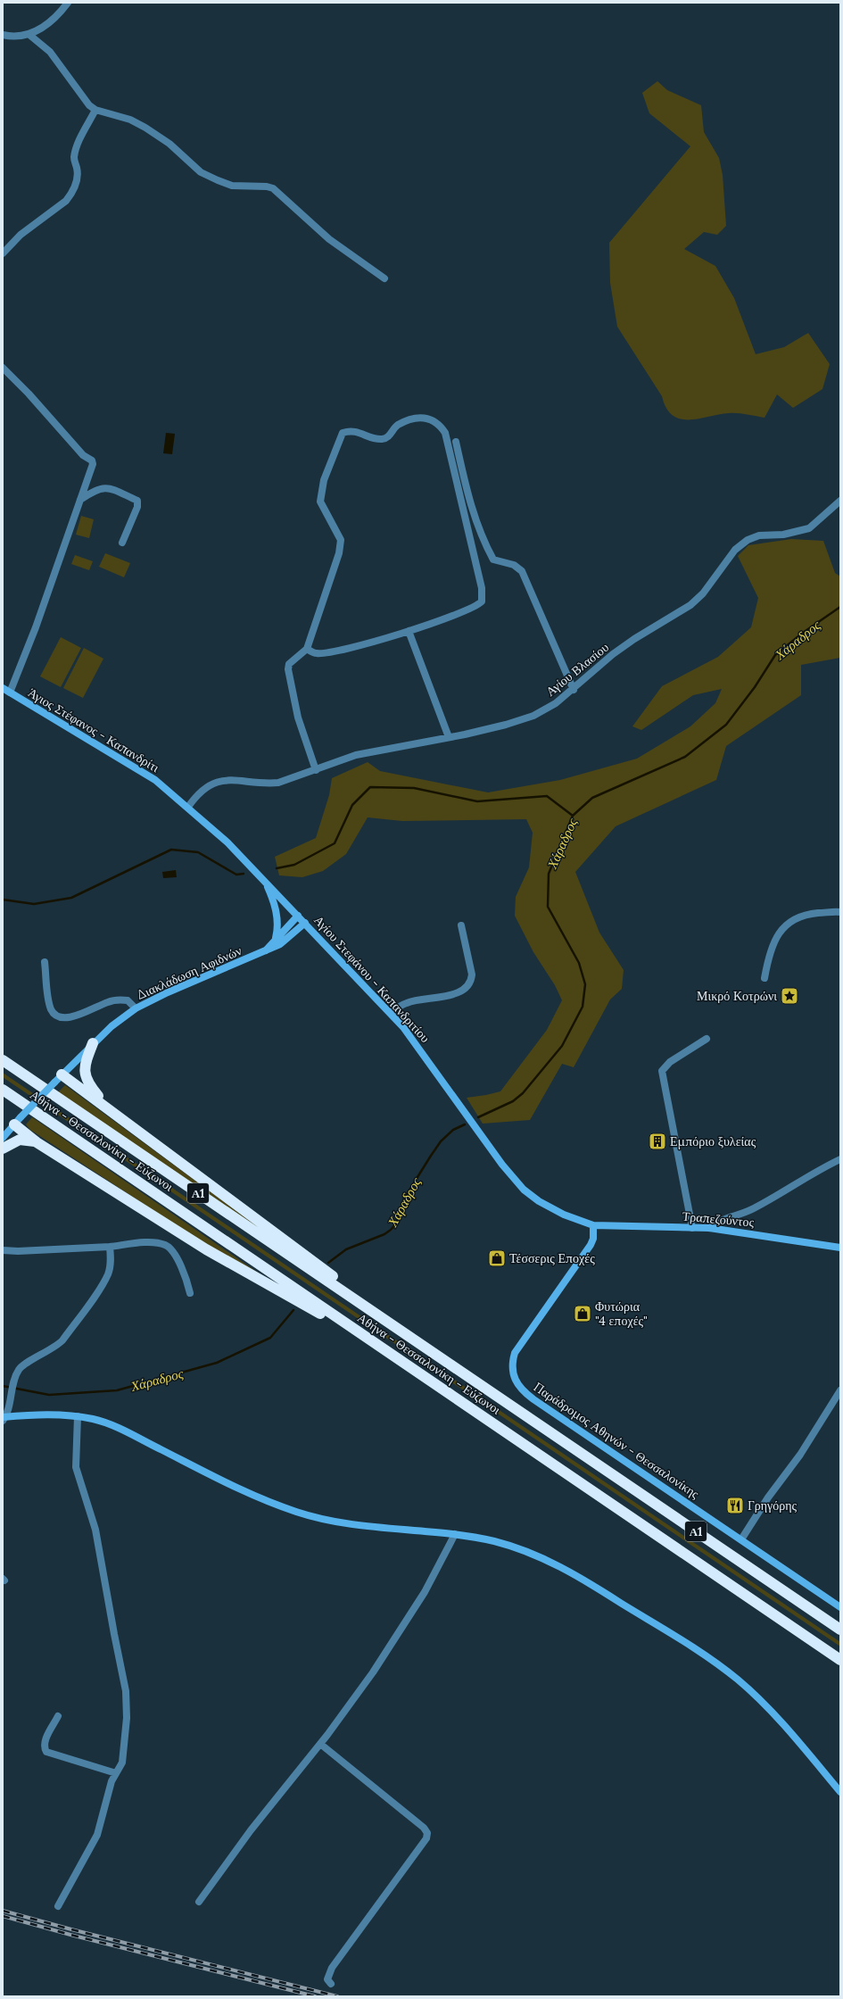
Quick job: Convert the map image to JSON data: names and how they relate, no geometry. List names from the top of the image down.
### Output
{
  "streets": {
    "highway": ["Αθήνα - Θεσσαλονίκη - Εύζωνοι", "Α1"],
    "main road": [
      "Άγιος Στέφανος - Καπανδρίτι",
      "Διακλάδωση Αφιδνών",
      "Αγίου Στεφάνου - Καπανδριτίου",
      "Τραπεζούντος",
      "Παράδρομος Αθηνών - Θεσσαλονίκης"
    ],
    "street": ["Αγίου Βλασίου"]
  },
  "crossings": [
    ["Αγίου Βλασίου", "Άγιος Στέφανος - Καπανδρίτι"],
    ["Αγίου Βλασίου", "Αγίου Στεφάνου - Καπανδριτίου"],
    ["Άγιος Στέφανος - Καπανδρίτι", "Αγίου Στεφάνου - Καπανδριτίου"],
    ["Διακλάδωση Αφιδνών", "Αγίου Στεφάνου - Καπανδριτίου"],
    ["Αγίου Στεφάνου - Καπανδριτίου", "Τραπεζούντος"],
    ["Αγίου Στεφάνου - Καπανδριτίου", "Παράδρομος Αθηνών - Θεσσαλονίκης"],
    ["Τραπεζούντος", "Παράδρομος Αθηνών - Θεσσαλονίκης"]
  ],
  "water": ["Χάραδρος"],
  "places": {
    "place": ["Μικρό Κοτρώνι"],
    "building": ["Εμπόριο ξυλείας"],
    "shop": ["Τέσσερις Εποχές", "Φυτώρια \"4 εποχές\""],
    "restaurant": ["Γρηγόρης"]
  }
}
